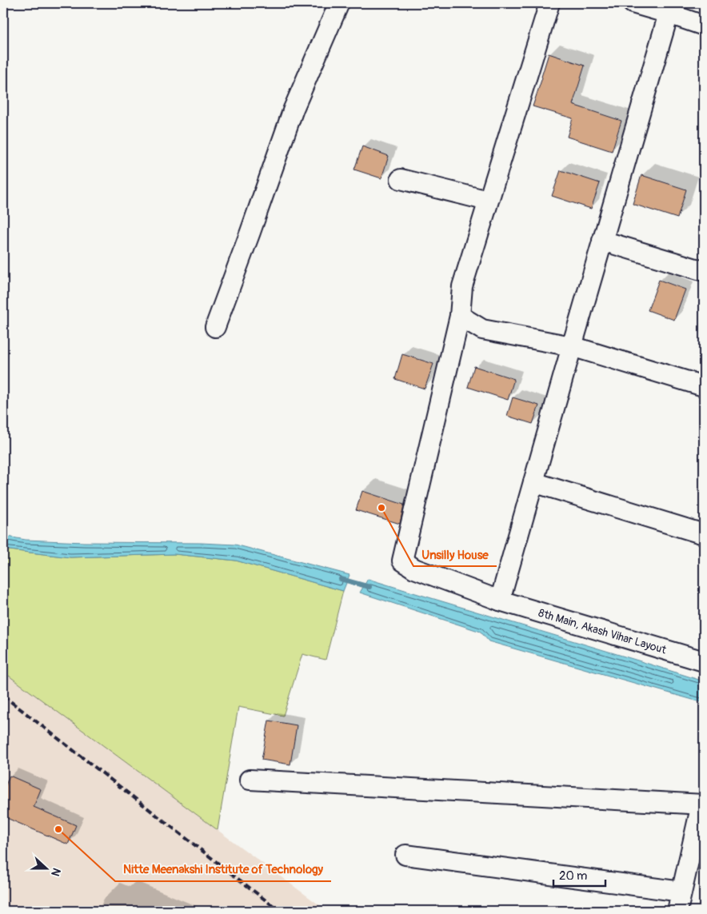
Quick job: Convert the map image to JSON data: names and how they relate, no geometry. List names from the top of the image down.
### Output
{
  "streets": {
    "street": ["8th Main, Akash Vihar Layout"]
  },
  "places": ["Unsilly House", "Nitte Meenakshi Institute of Technology"],
  "scale_bar": "20 m",
  "north": "right"
}
